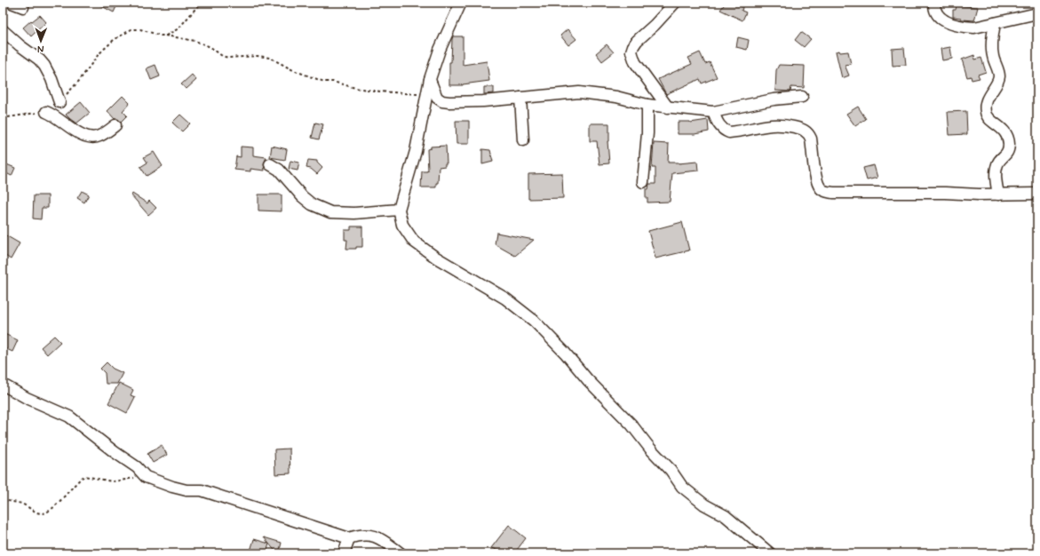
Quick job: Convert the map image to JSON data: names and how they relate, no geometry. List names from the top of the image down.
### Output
{
  "north": "bottom"
}
